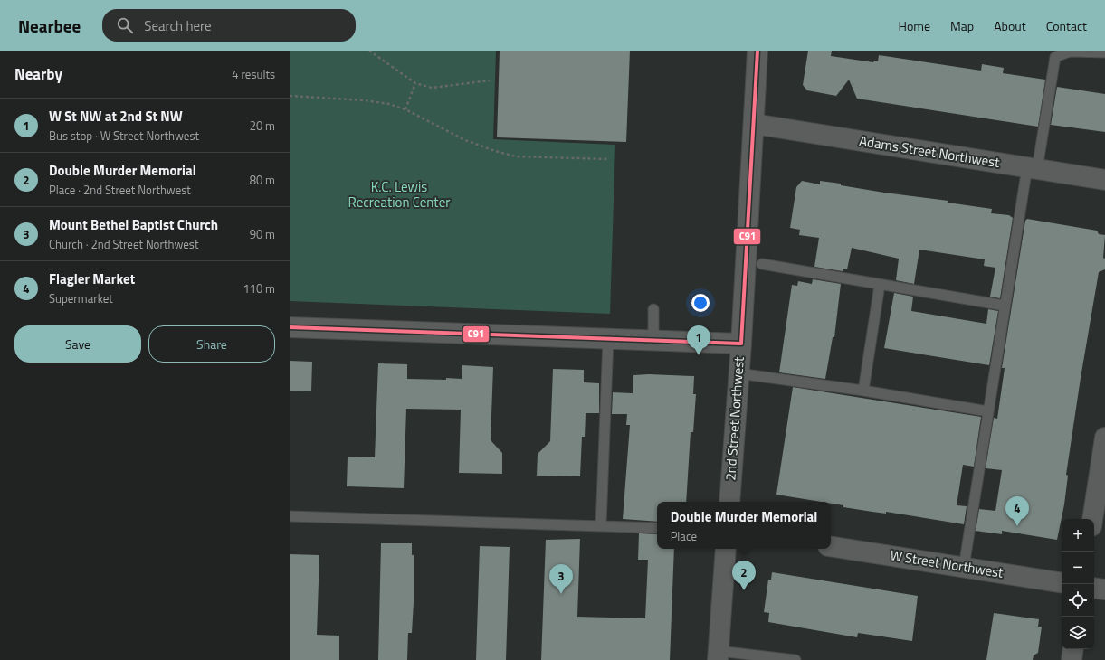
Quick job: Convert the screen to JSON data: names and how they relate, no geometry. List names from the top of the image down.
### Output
{
  "streets": {
    "street": ["Adams Street Northwest", "2nd Street Northwest", "W Street Northwest"]
  },
  "crossings": [
    ["Adams Street Northwest", "2nd Street Northwest"]
  ],
  "parks": ["K.C. Lewis Recreation Center"],
  "lines": ["transit line C91"],
  "page": {
    "header": "Nearbee",
    "search": "Search here",
    "nav": [
      "Home",
      "Map",
      "About",
      "Contact"
    ],
    "heading": ["Nearby", "4 results"],
    "list": [
      {
        "mark": "1",
        "name": "W St NW at 2nd St NW",
        "note": "Bus stop · W Street Northwest",
        "value": "20 m"
      },
      {
        "mark": "2",
        "name": "Double Murder Memorial",
        "note": "Place · 2nd Street Northwest",
        "value": "80 m"
      },
      {
        "mark": "3",
        "name": "Mount Bethel Baptist Church",
        "note": "Church · 2nd Street Northwest",
        "value": "90 m"
      },
      {
        "mark": "4",
        "name": "Flagler Market",
        "note": "Supermarket",
        "value": "110 m"
      }
    ],
    "buttons": ["Save", "Share"],
    "pins": [
      "1",
      "4",
      "2",
      "3"
    ],
    "popup": ["Double Murder Memorial", "Place"],
    "map_buttons": ["+", "−"]
  }
}
